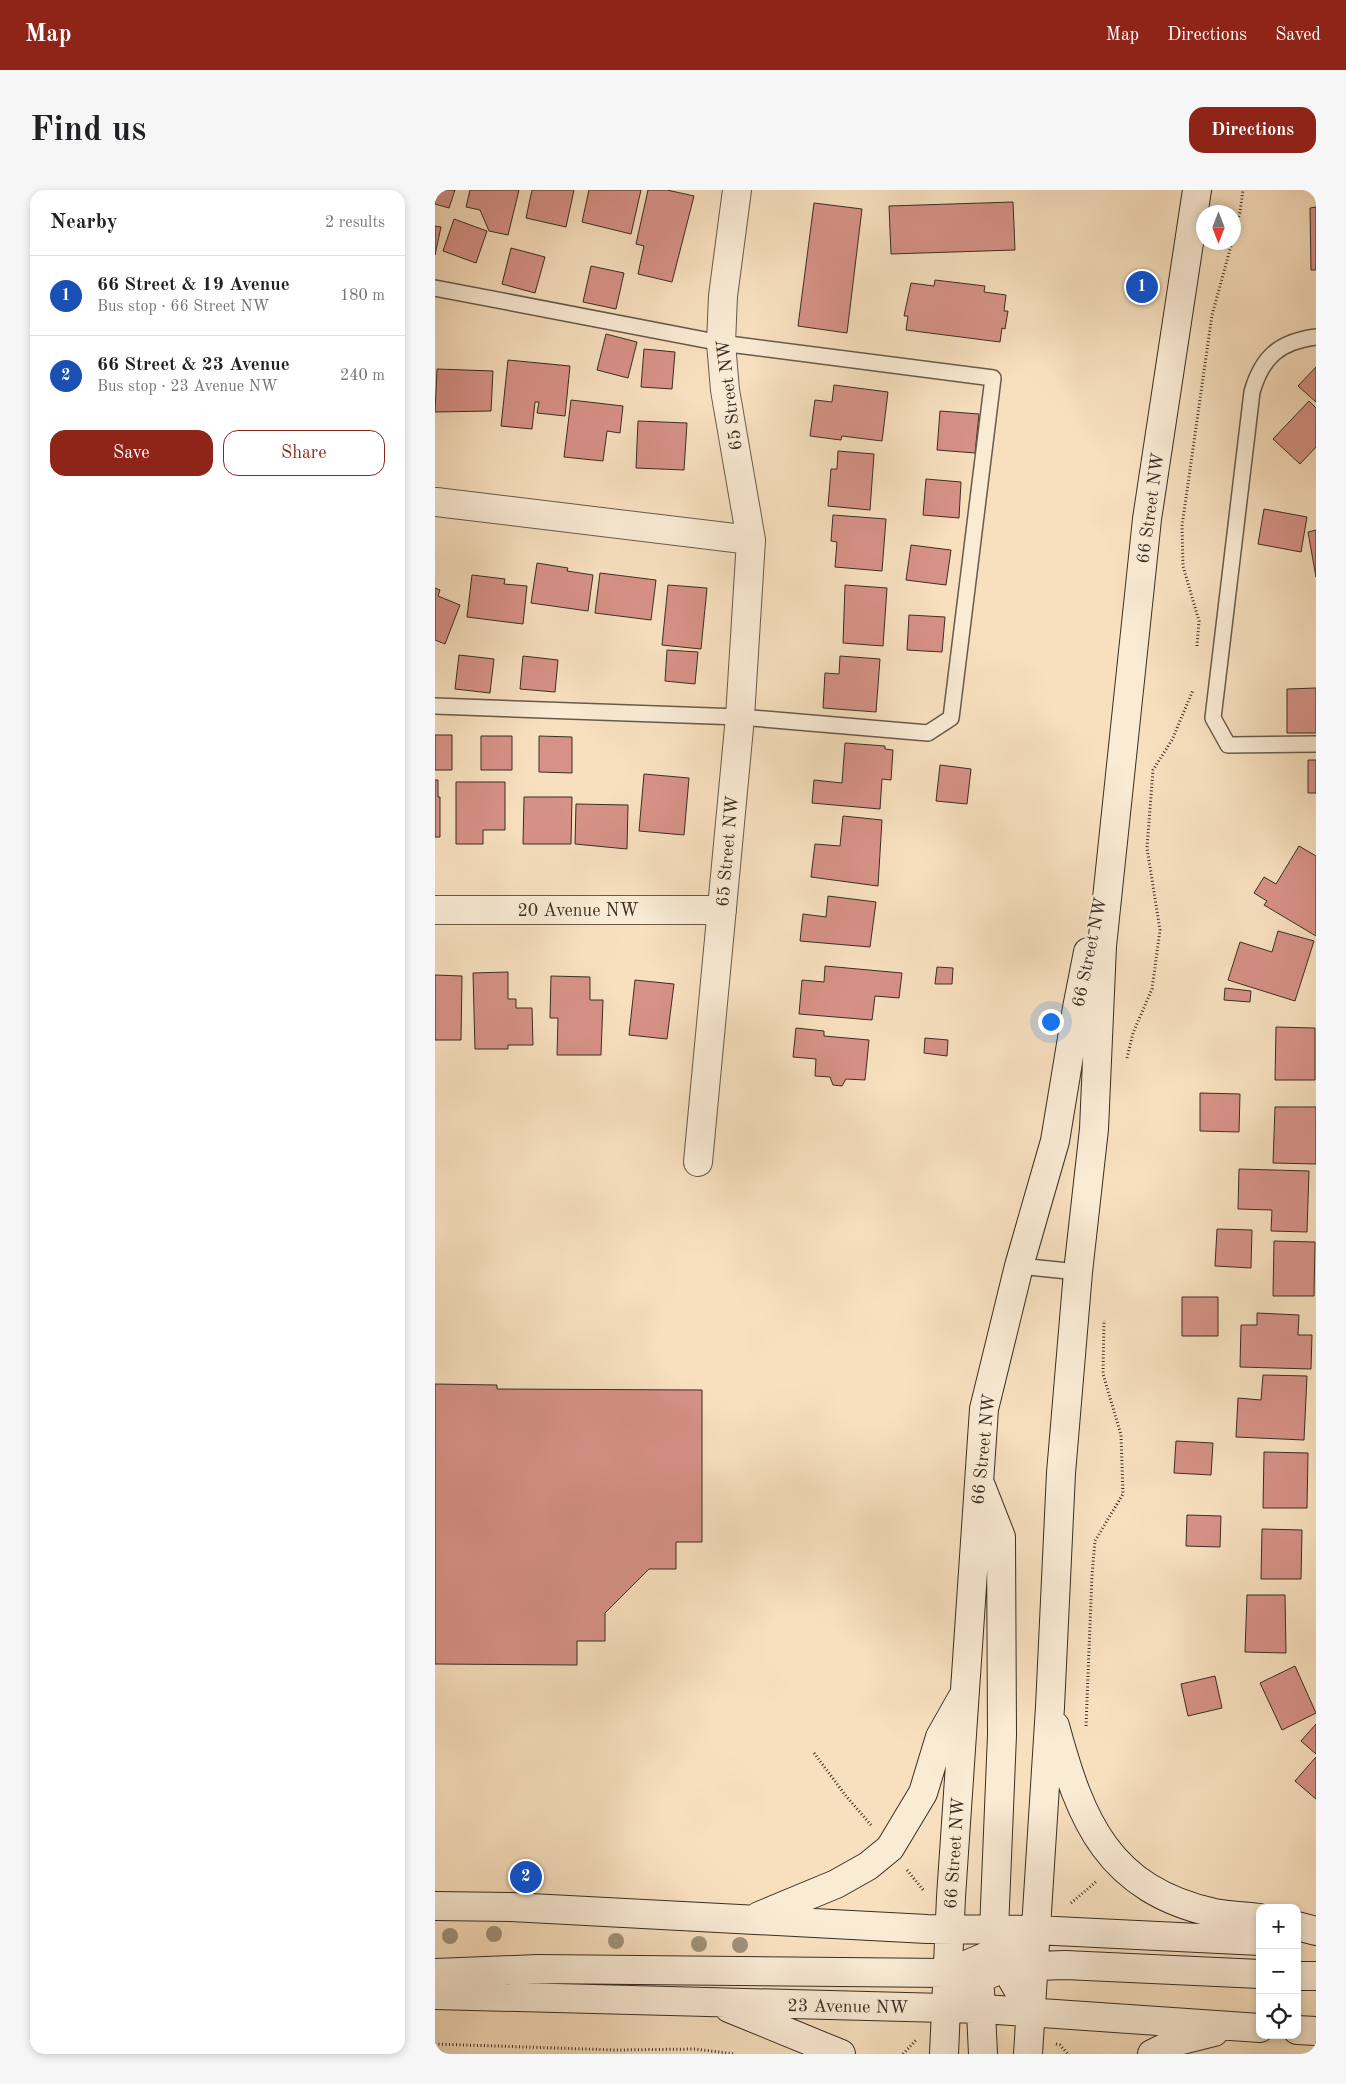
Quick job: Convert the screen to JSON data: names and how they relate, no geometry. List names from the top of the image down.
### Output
{
  "streets": {
    "main road": [
      "65 Street NW",
      "66 Street NW",
      "20 Avenue NW",
      "23 Avenue NW"
    ]
  },
  "crossings": [
    ["65 Street NW", "20 Avenue NW"],
    ["66 Street NW", "23 Avenue NW"]
  ],
  "north": "bottom",
  "page": {
    "header": "Map",
    "nav": ["Map", "Directions", "Saved"],
    "buttons": [
      "Directions",
      ["Save", "Share"]
    ],
    "title": "Find us",
    "heading": ["Nearby", "2 results"],
    "list": [
      {
        "mark": "1",
        "name": "66 Street & 19 Avenue",
        "note": "Bus stop · 66 Street NW",
        "value": "180 m"
      },
      {
        "mark": "2",
        "name": "66 Street & 23 Avenue",
        "note": "Bus stop · 23 Avenue NW",
        "value": "240 m"
      }
    ],
    "pins": ["1", "2"],
    "map_buttons": ["+", "−"]
  }
}
